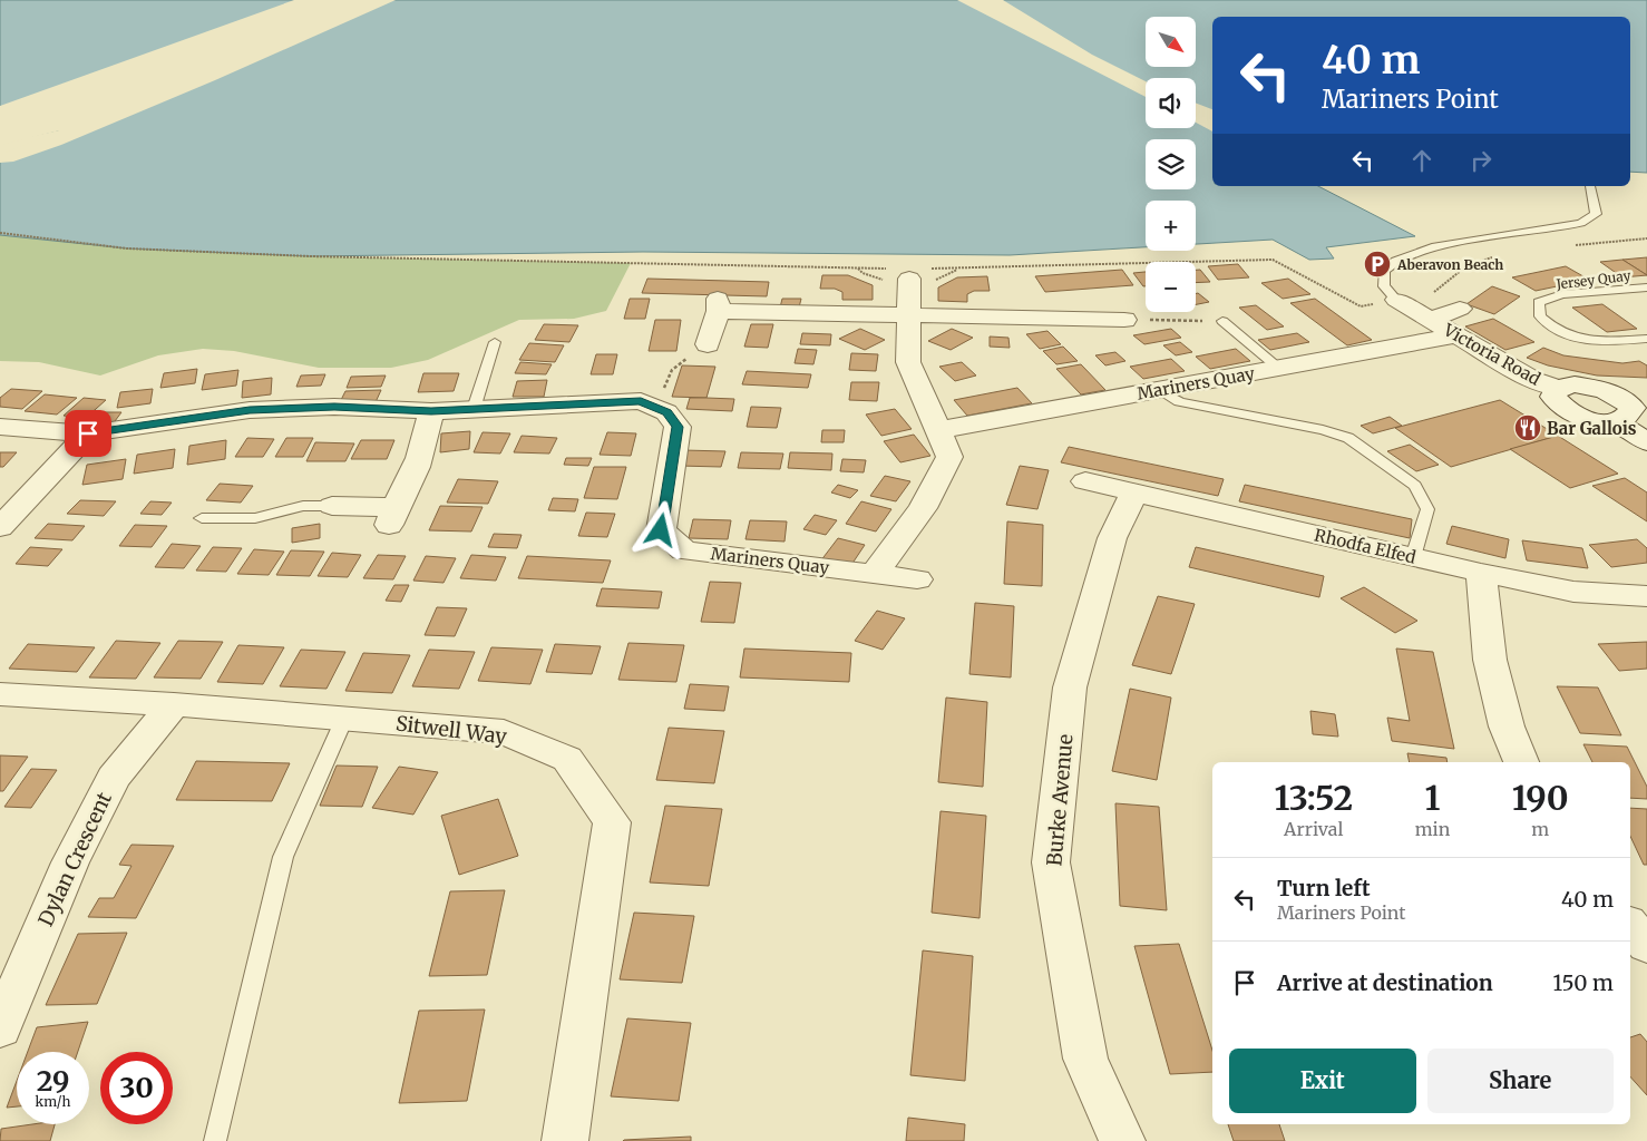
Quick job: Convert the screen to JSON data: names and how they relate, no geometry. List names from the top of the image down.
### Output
{
  "streets": {
    "street": [
      "Victoria Road",
      "Mariners Quay",
      "Rhodfa Elfed",
      "Sitwell Way",
      "Burke Avenue",
      "Dylan Crescent"
    ],
    "lane": ["Jersey Quay"]
  },
  "crossings": [
    ["Victoria Road", "Mariners Quay"],
    ["Rhodfa Elfed", "Burke Avenue"],
    ["Sitwell Way", "Dylan Crescent"]
  ],
  "places": {
    "parking": ["Aberavon Beach"],
    "restaurant": ["Bar Gallois"]
  },
  "north": "bottom right",
  "page": {
    "map_buttons": ["+", "−"],
    "turn": ["40 m", "Mariners Point"],
    "eta": [
      "13:52",
      "Arrival",
      "1",
      "min",
      "190",
      "m"
    ],
    "list": [
      {
        "name": "Turn left",
        "note": "Mariners Point",
        "value": "40 m"
      },
      {
        "name": "Arrive at destination",
        "value": "150 m"
      }
    ],
    "buttons": ["Exit", "Share"],
    "speed": "29 km/h",
    "limit": "30"
  }
}
